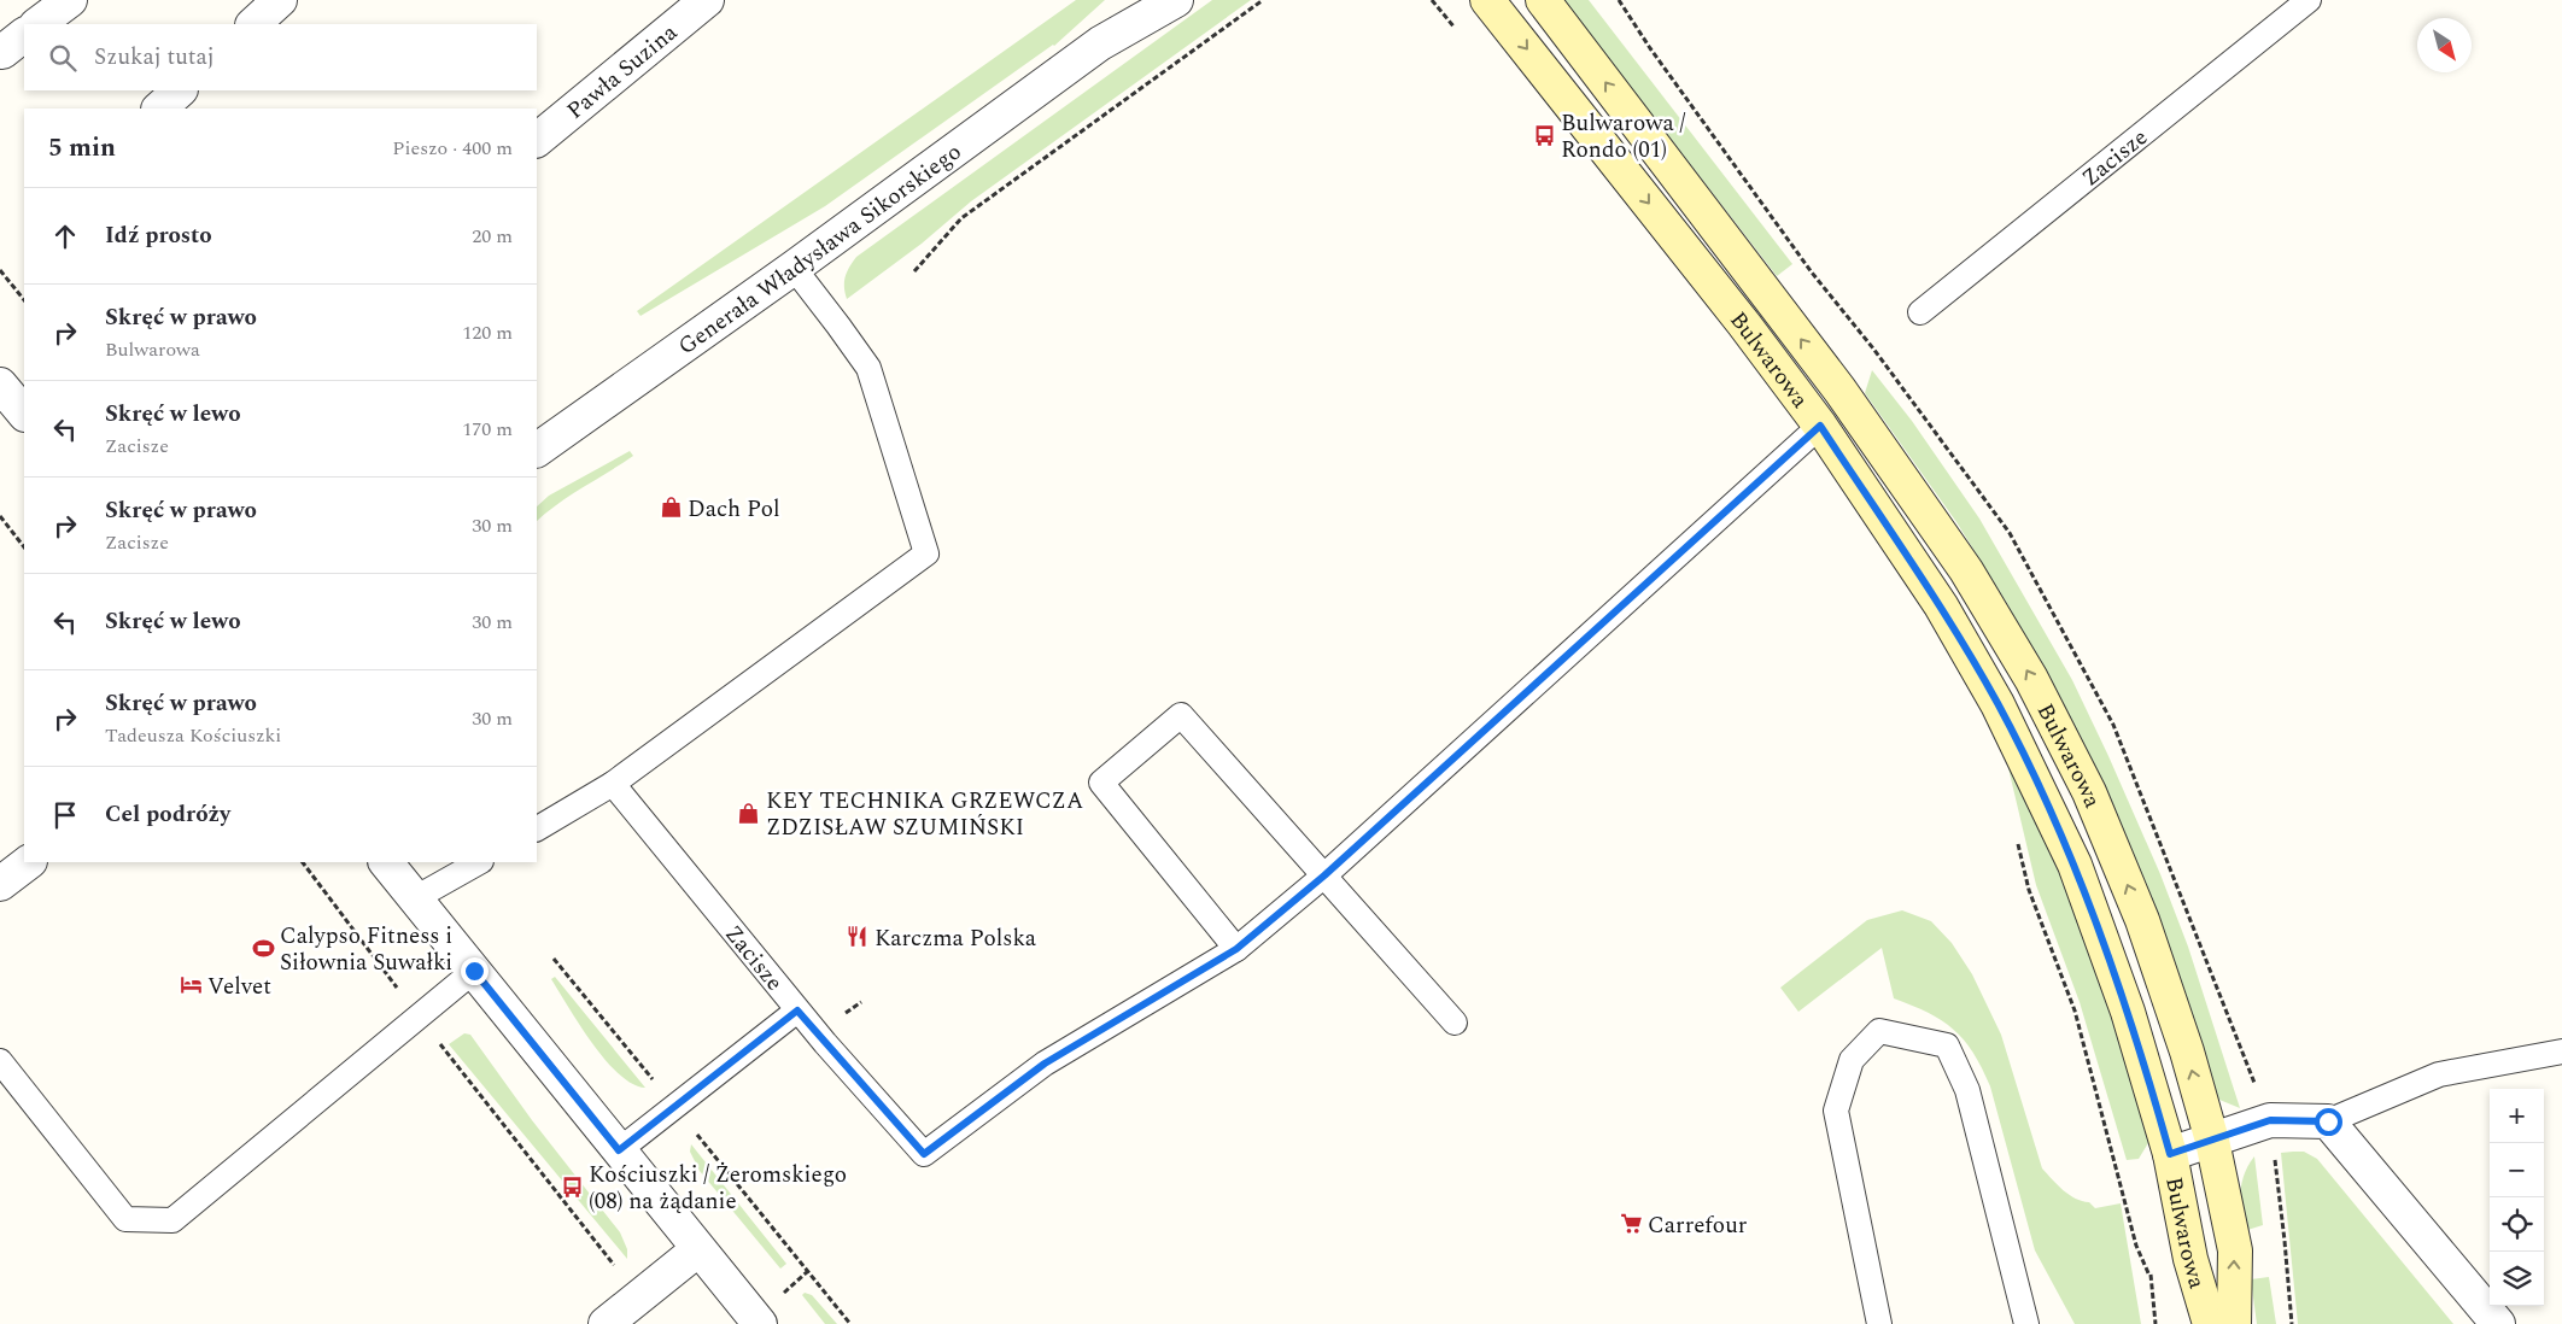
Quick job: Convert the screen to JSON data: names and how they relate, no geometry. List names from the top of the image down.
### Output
{
  "streets": {
    "main road": ["Bulwarowa"],
    "street": ["Pawła Suzina", "Generała Władysława Sikorskiego"],
    "lane": ["Zacisze"]
  },
  "crossings": [
    ["Zacisze", "Bulwarowa"]
  ],
  "places": {
    "bus stop": ["Bulwarowa / Rondo (01)", "Kościuszki / Żeromskiego (08) na żądanie"],
    "shop": ["Dach Pol", "KEY TECHNIKA GRZEWCZA ZDZISŁAW SZUMIŃSKI"],
    "restaurant": ["Karczma Polska"],
    "sports": ["Calypso Fitness i Siłownia Suwałki"],
    "hotel": ["Velvet"],
    "supermarket": ["Carrefour"]
  },
  "north": "bottom right",
  "page": {
    "search": "Szukaj tutaj",
    "heading": ["5 min", "Pieszo · 400 m"],
    "list": [
      ["Idź prosto", "20 m"],
      ["Skręć w prawo", "Bulwarowa", "120 m"],
      ["Skręć w lewo", "Zacisze", "170 m"],
      ["Skręć w prawo", "Zacisze", "30 m"],
      ["Skręć w lewo", "30 m"],
      ["Skręć w prawo", "Tadeusza Kościuszki", "30 m"],
      "Cel podróży"
    ],
    "map_buttons": ["+", "−"]
  }
}
